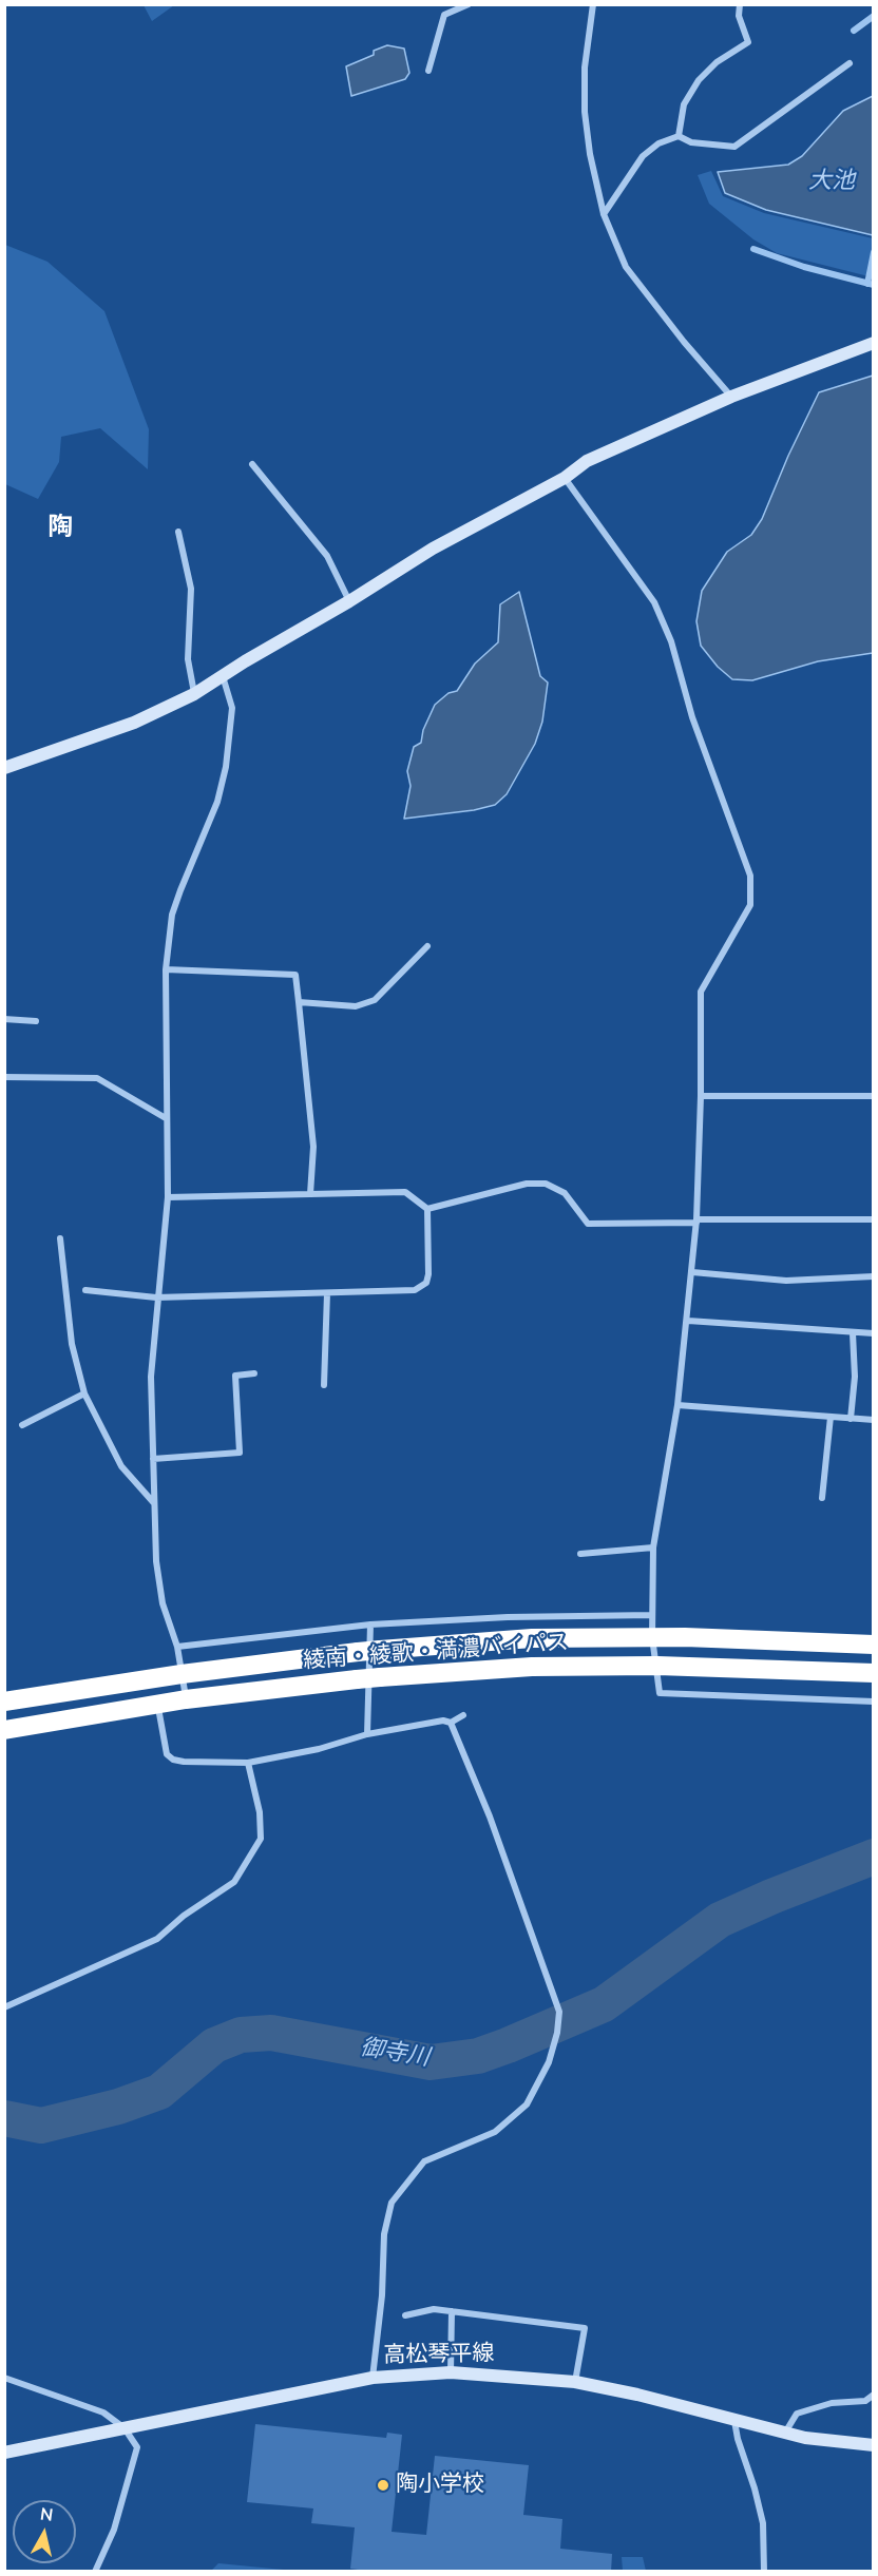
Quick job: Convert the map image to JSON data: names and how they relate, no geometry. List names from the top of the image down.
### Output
{
  "streets": {
    "highway": ["綾南・綾歌・満濃バイパス"],
    "street": ["高松琴平線"]
  },
  "districts": ["陶"],
  "water": ["大池", "御寺川"],
  "places": ["陶小学校"],
  "north": "top"
}
